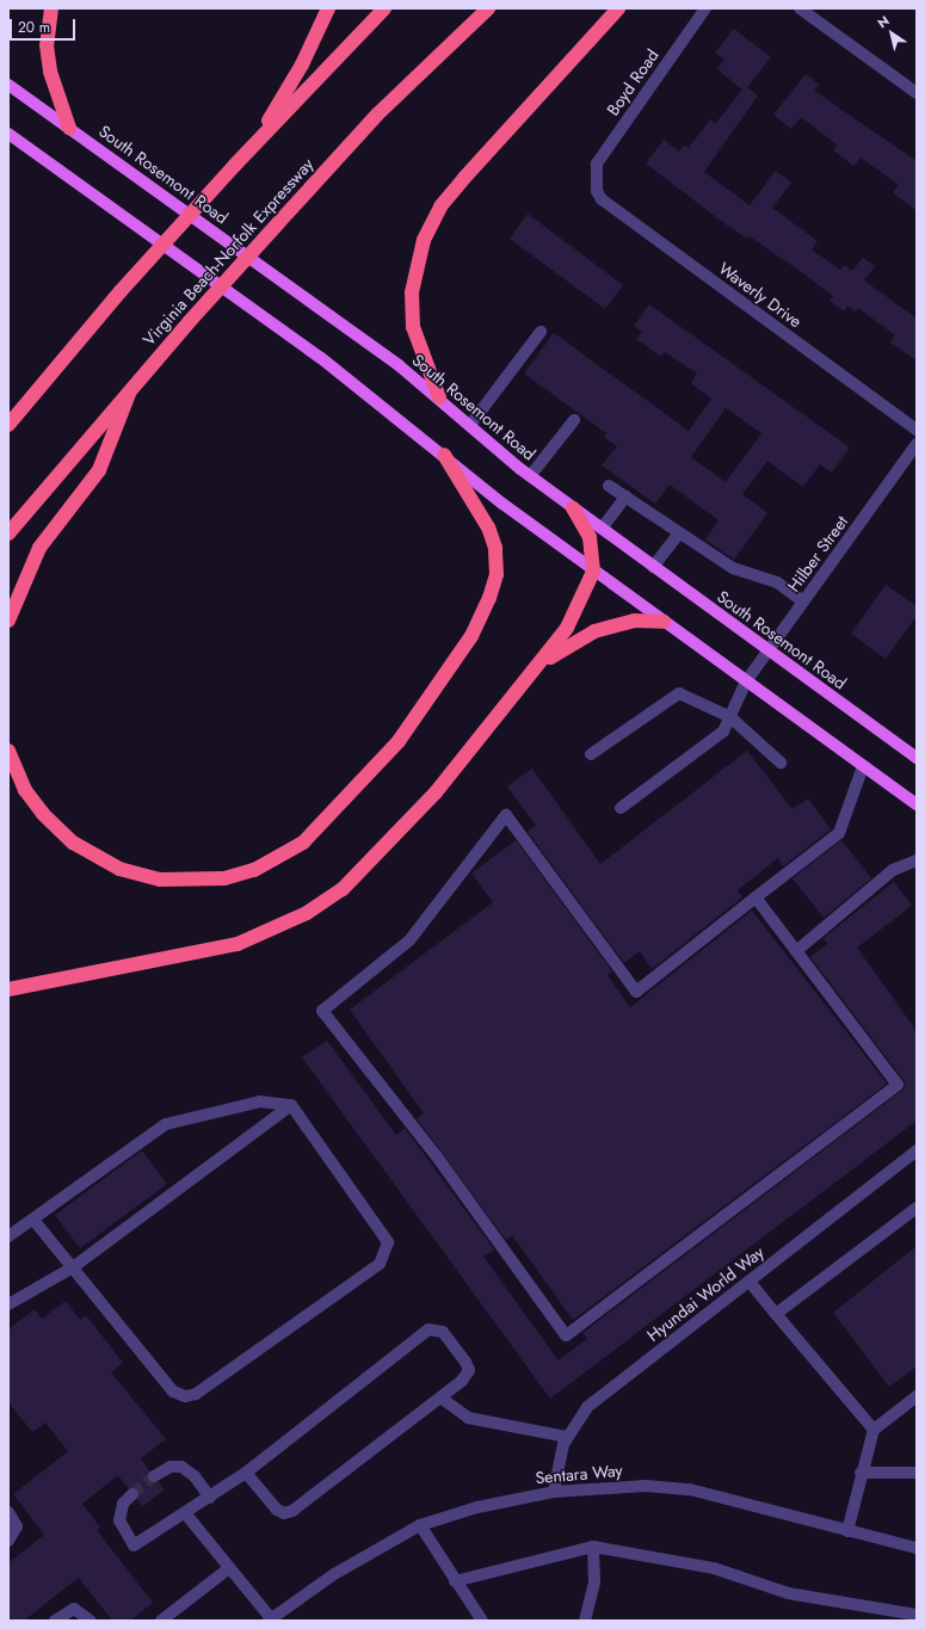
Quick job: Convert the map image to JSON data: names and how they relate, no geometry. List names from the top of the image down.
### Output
{
  "streets": {
    "highway": ["Virginia Beach-Norfolk Expressway"],
    "main road": ["South Rosemont Road"],
    "street": [
      "Boyd Road",
      "Waverly Drive",
      "Hilber Street",
      "Hyundai World Way",
      "Sentara Way"
    ]
  },
  "crossings": [
    ["Boyd Road", "Waverly Drive"],
    ["South Rosemont Road", "Hilber Street"],
    ["Hyundai World Way", "Sentara Way"]
  ],
  "scale_bar": "20 m",
  "north": "top left"
}
